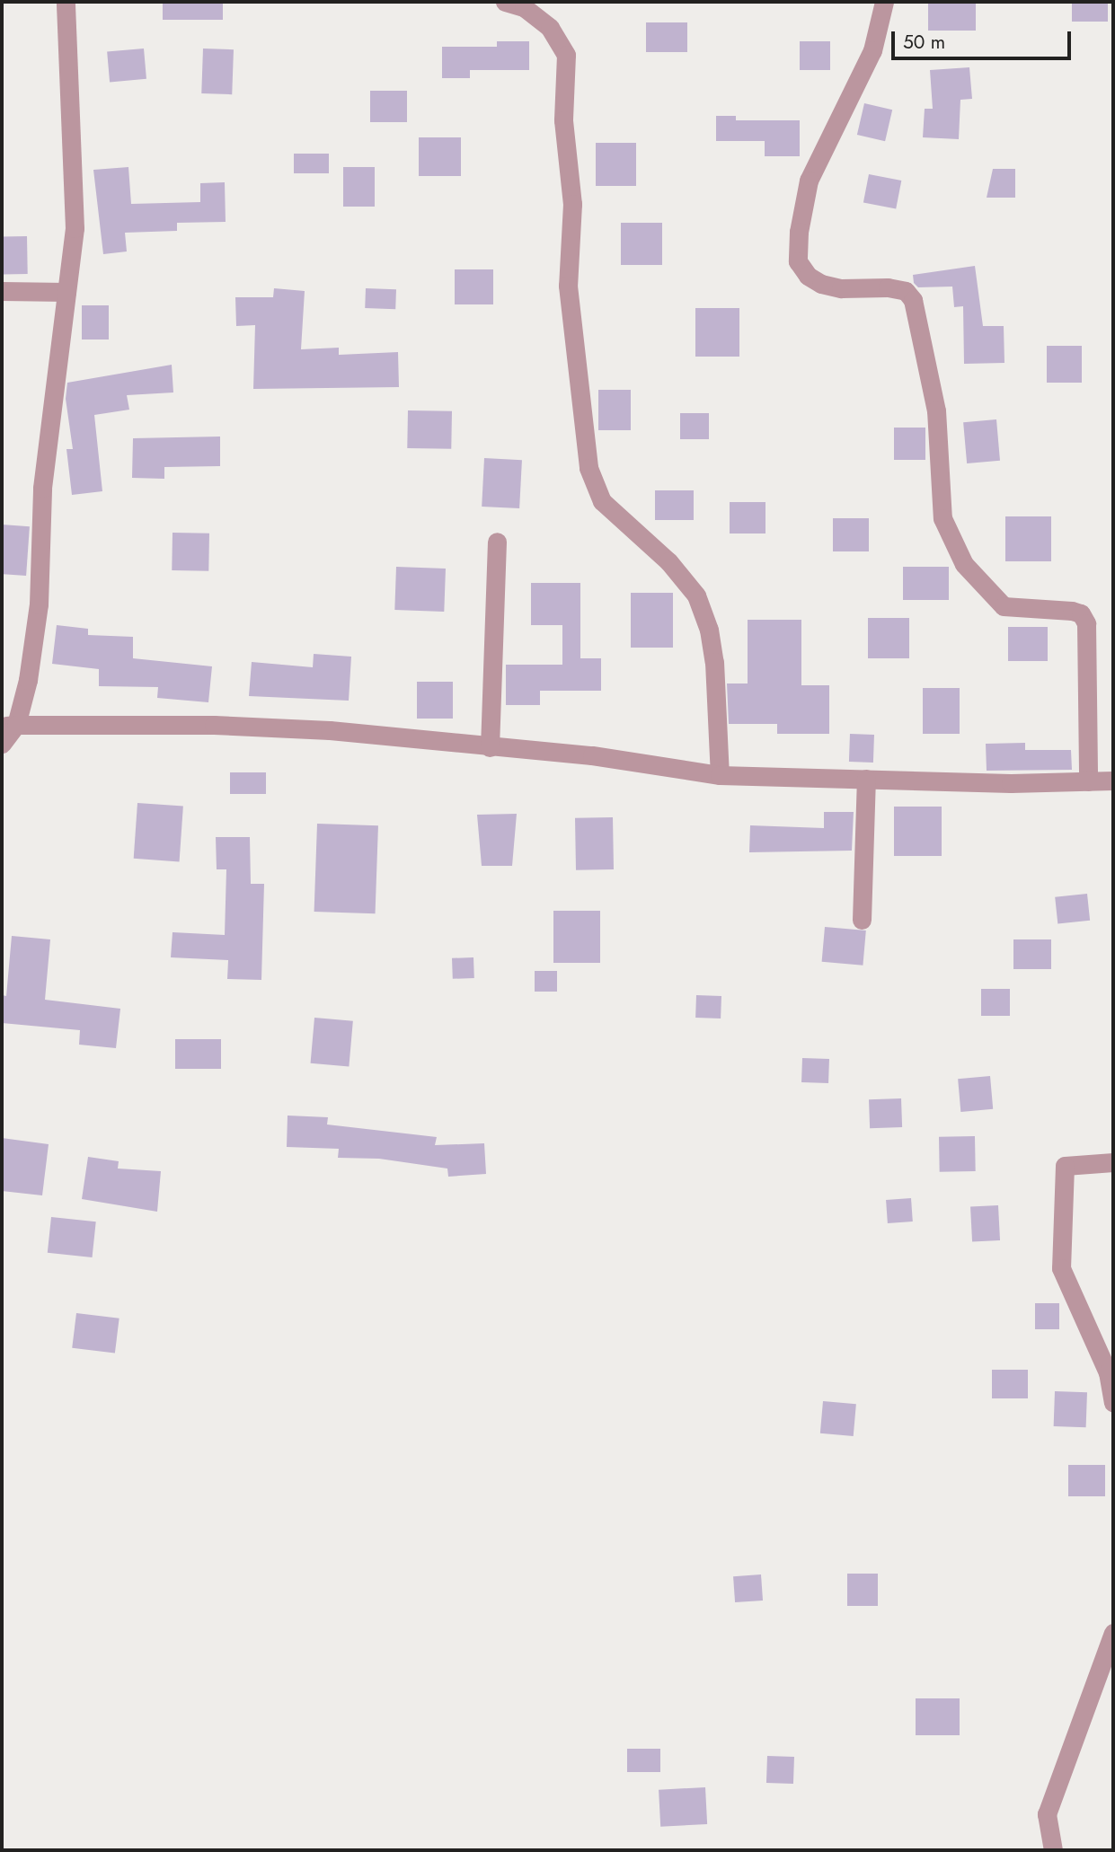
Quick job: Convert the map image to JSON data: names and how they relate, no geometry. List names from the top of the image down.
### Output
{
  "scale_bar": "50 m"
}
